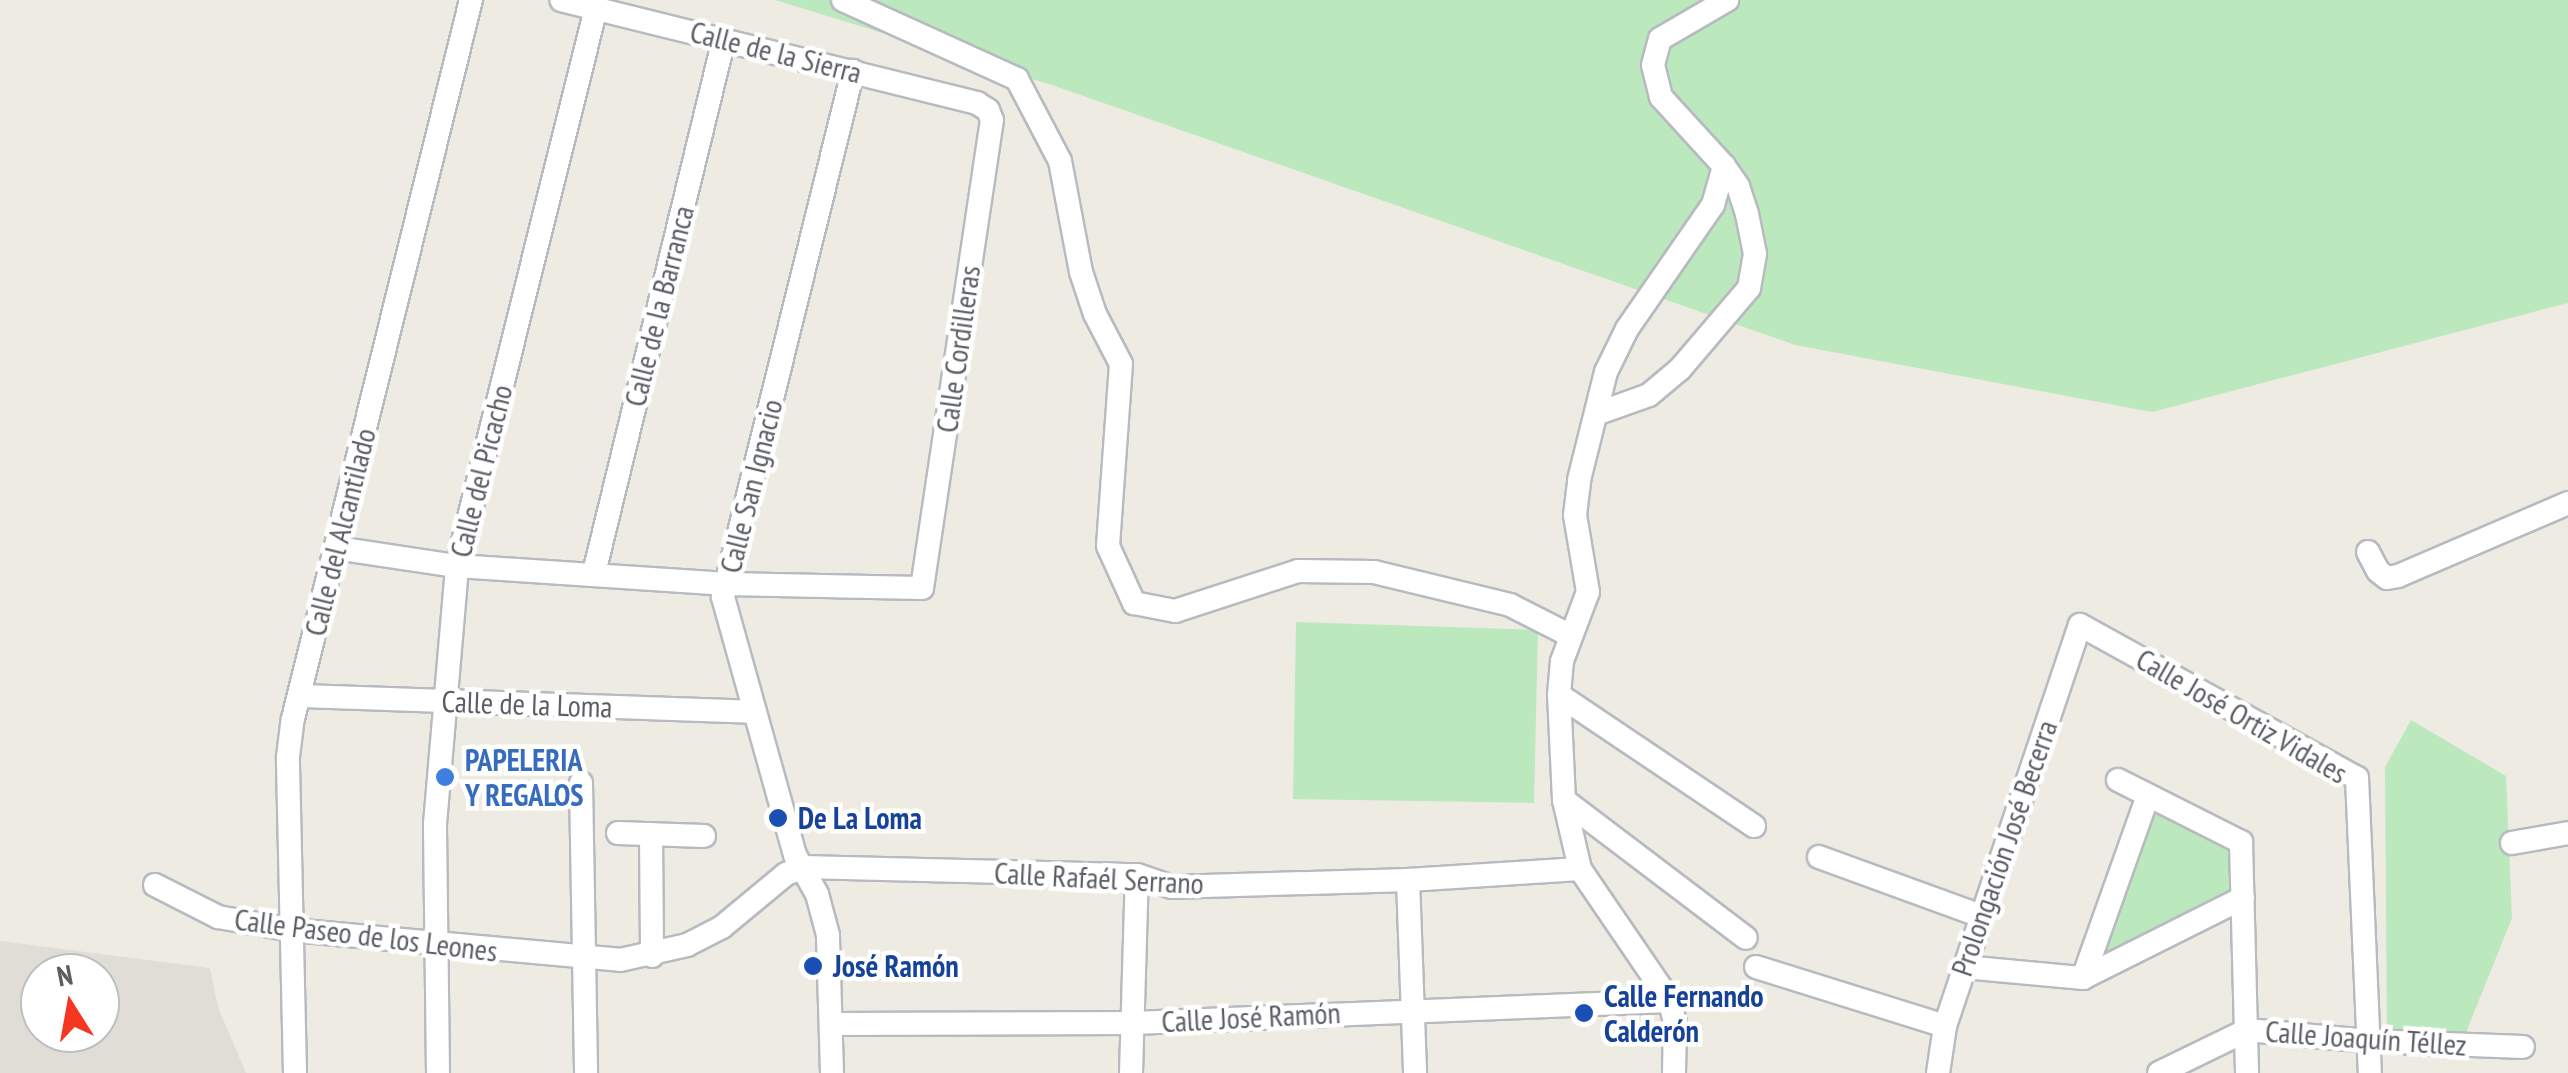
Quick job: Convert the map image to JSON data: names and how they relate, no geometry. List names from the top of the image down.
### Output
{
  "streets": {
    "street": [
      "Calle de la Sierra",
      "Calle de la Barranca",
      "Calle Cordilleras",
      "Calle del Picacho",
      "Calle San Ignacio",
      "Calle del Alcantilado",
      "Calle de la Loma",
      "Calle José Ortiz Vidales",
      "Prolongación José Becerra",
      "Calle Rafaél Serrano",
      "Calle Paseo de los Leones",
      "Calle José Ramón",
      "Calle Joaquín Téllez"
    ]
  },
  "crossings": [
    ["Calle de la Sierra", "Calle de la Barranca"],
    ["Calle de la Sierra", "Calle Cordilleras"],
    ["Calle de la Sierra", "Calle del Picacho"],
    ["Calle de la Sierra", "Calle San Ignacio"],
    ["Calle Cordilleras", "Calle San Ignacio"],
    ["Calle del Picacho", "Calle de la Loma"],
    ["Calle del Picacho", "Calle Paseo de los Leones"],
    ["Calle San Ignacio", "Calle de la Loma"],
    ["Calle San Ignacio", "Calle Rafaél Serrano"],
    ["Calle San Ignacio", "Calle José Ramón"],
    ["Calle del Alcantilado", "Calle de la Loma"],
    ["Calle del Alcantilado", "Calle Paseo de los Leones"],
    ["Calle José Ortiz Vidales", "Prolongación José Becerra"],
    ["Calle José Ortiz Vidales", "Calle Joaquín Téllez"]
  ],
  "places": [
    "PAPELERIA Y REGALOS",
    "De La Loma",
    "José Ramón",
    "Calle Fernando Calderón"
  ],
  "north": "top"
}
